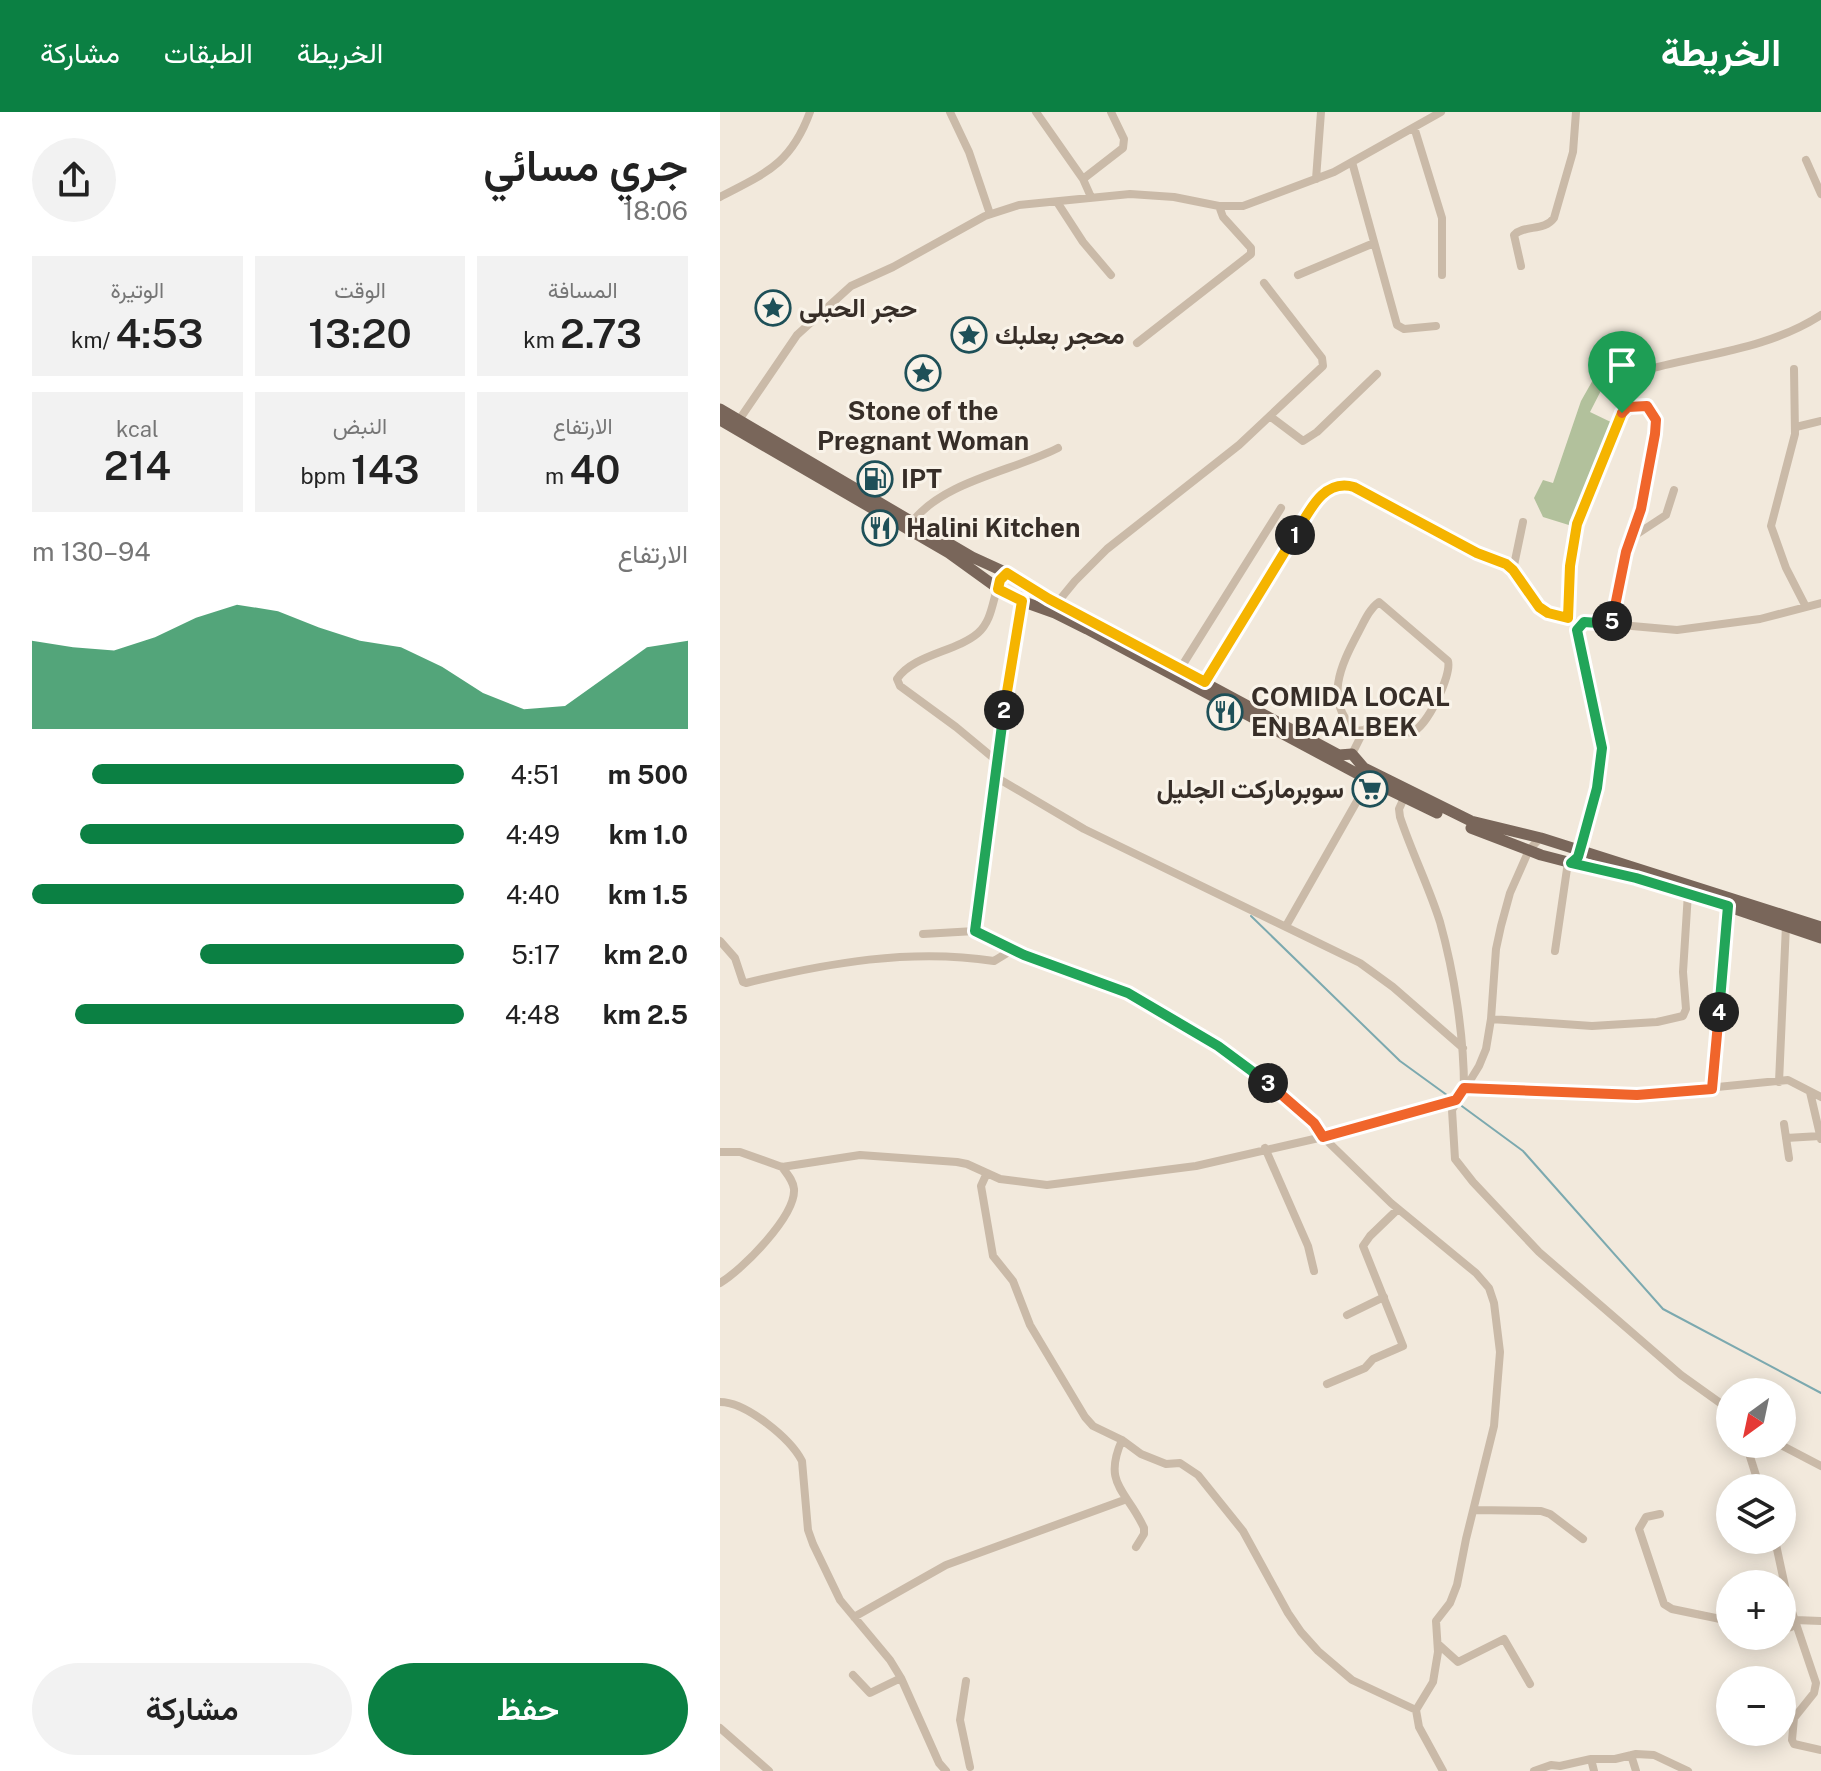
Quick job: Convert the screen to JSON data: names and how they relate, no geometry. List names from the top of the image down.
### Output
{
  "places": {
    "place": ["حجر الحبلى", "محجر بعلبك", "Stone of the Pregnant Woman"],
    "fuel station": ["IPT"],
    "restaurant": ["Halini Kitchen", "COMIDA LOCAL EN BAALBEK"],
    "supermarket": ["سوبرماركت الجليل"]
  },
  "north": "bottom left",
  "page": {
    "header": "الخريطة",
    "nav": ["الخريطة", "الطبقات", "مشاركة"],
    "heading": ["جري مسائي", "18:06"],
    "stats": [
      ["المسافة", "2.73 km"],
      ["الوقت", "13:20"],
      ["الوتيرة", "4:53 /km"],
      ["الارتفاع", "40 m"],
      ["النبض", "143 bpm"],
      ["kcal", "214"]
    ],
    "pins": [
      "1",
      "5",
      "2",
      "4",
      "3"
    ],
    "chart": ["الارتفاع", "94–130 m"],
    "list": [
      {
        "name": "500 m",
        "note": "4:51"
      },
      {
        "name": "1.0 km",
        "note": "4:49"
      },
      {
        "name": "1.5 km",
        "note": "4:40"
      },
      {
        "name": "2.0 km",
        "note": "5:17"
      },
      {
        "name": "2.5 km",
        "note": "4:48"
      }
    ],
    "map_buttons": ["+", "−"],
    "buttons": ["حفظ", "مشاركة"]
  }
}
